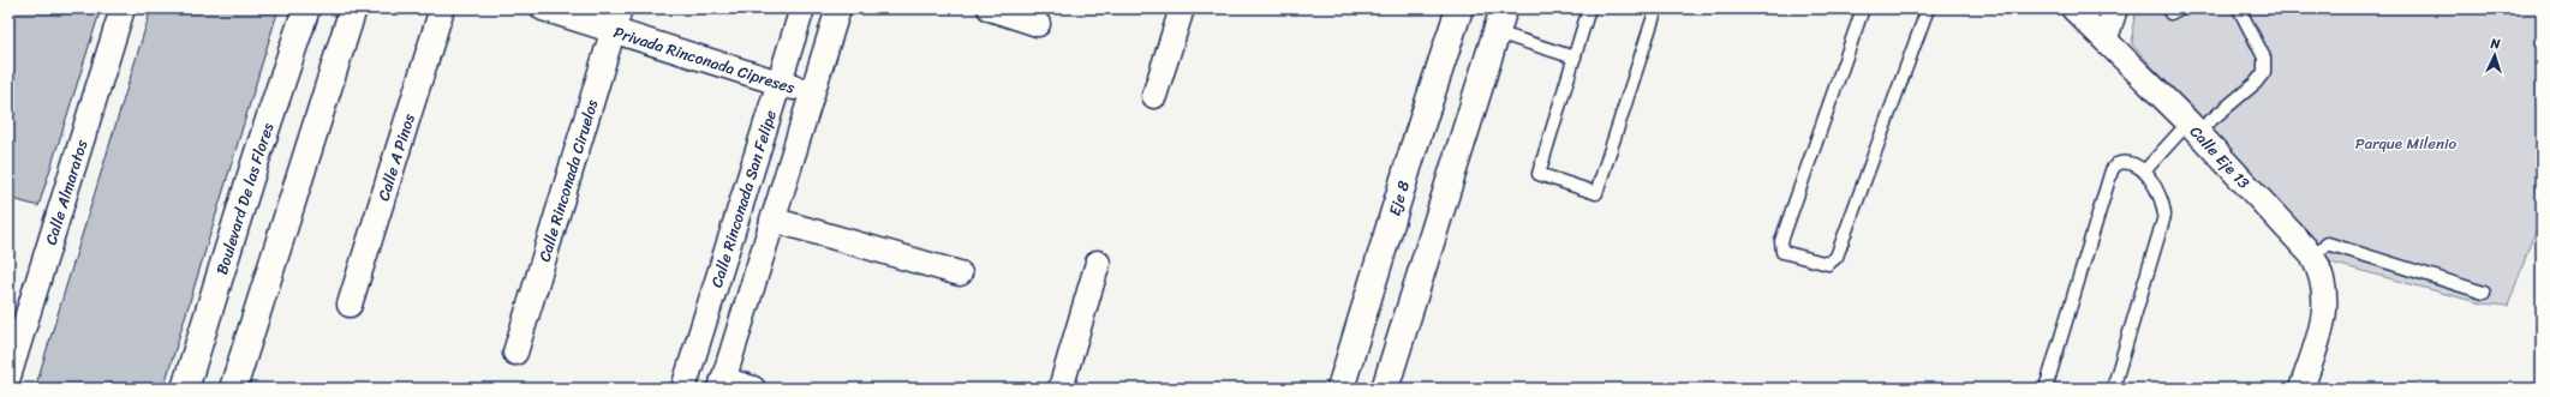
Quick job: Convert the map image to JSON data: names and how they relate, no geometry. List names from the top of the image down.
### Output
{
  "streets": {
    "street": [
      "Privada Rinconada Cipreses",
      "Calle A Pinos",
      "Calle Eje 13",
      "Calle Rinconada Ciruelos",
      "Calle Almaratos",
      "Boulevard De las Flores",
      "Calle Rinconada San Felipe",
      "Eje 8"
    ]
  },
  "crossings": [
    ["Privada Rinconada Cipreses", "Calle Rinconada Ciruelos"],
    ["Privada Rinconada Cipreses", "Calle Rinconada San Felipe"]
  ],
  "parks": ["Parque Milenio"],
  "north": "top"
}
